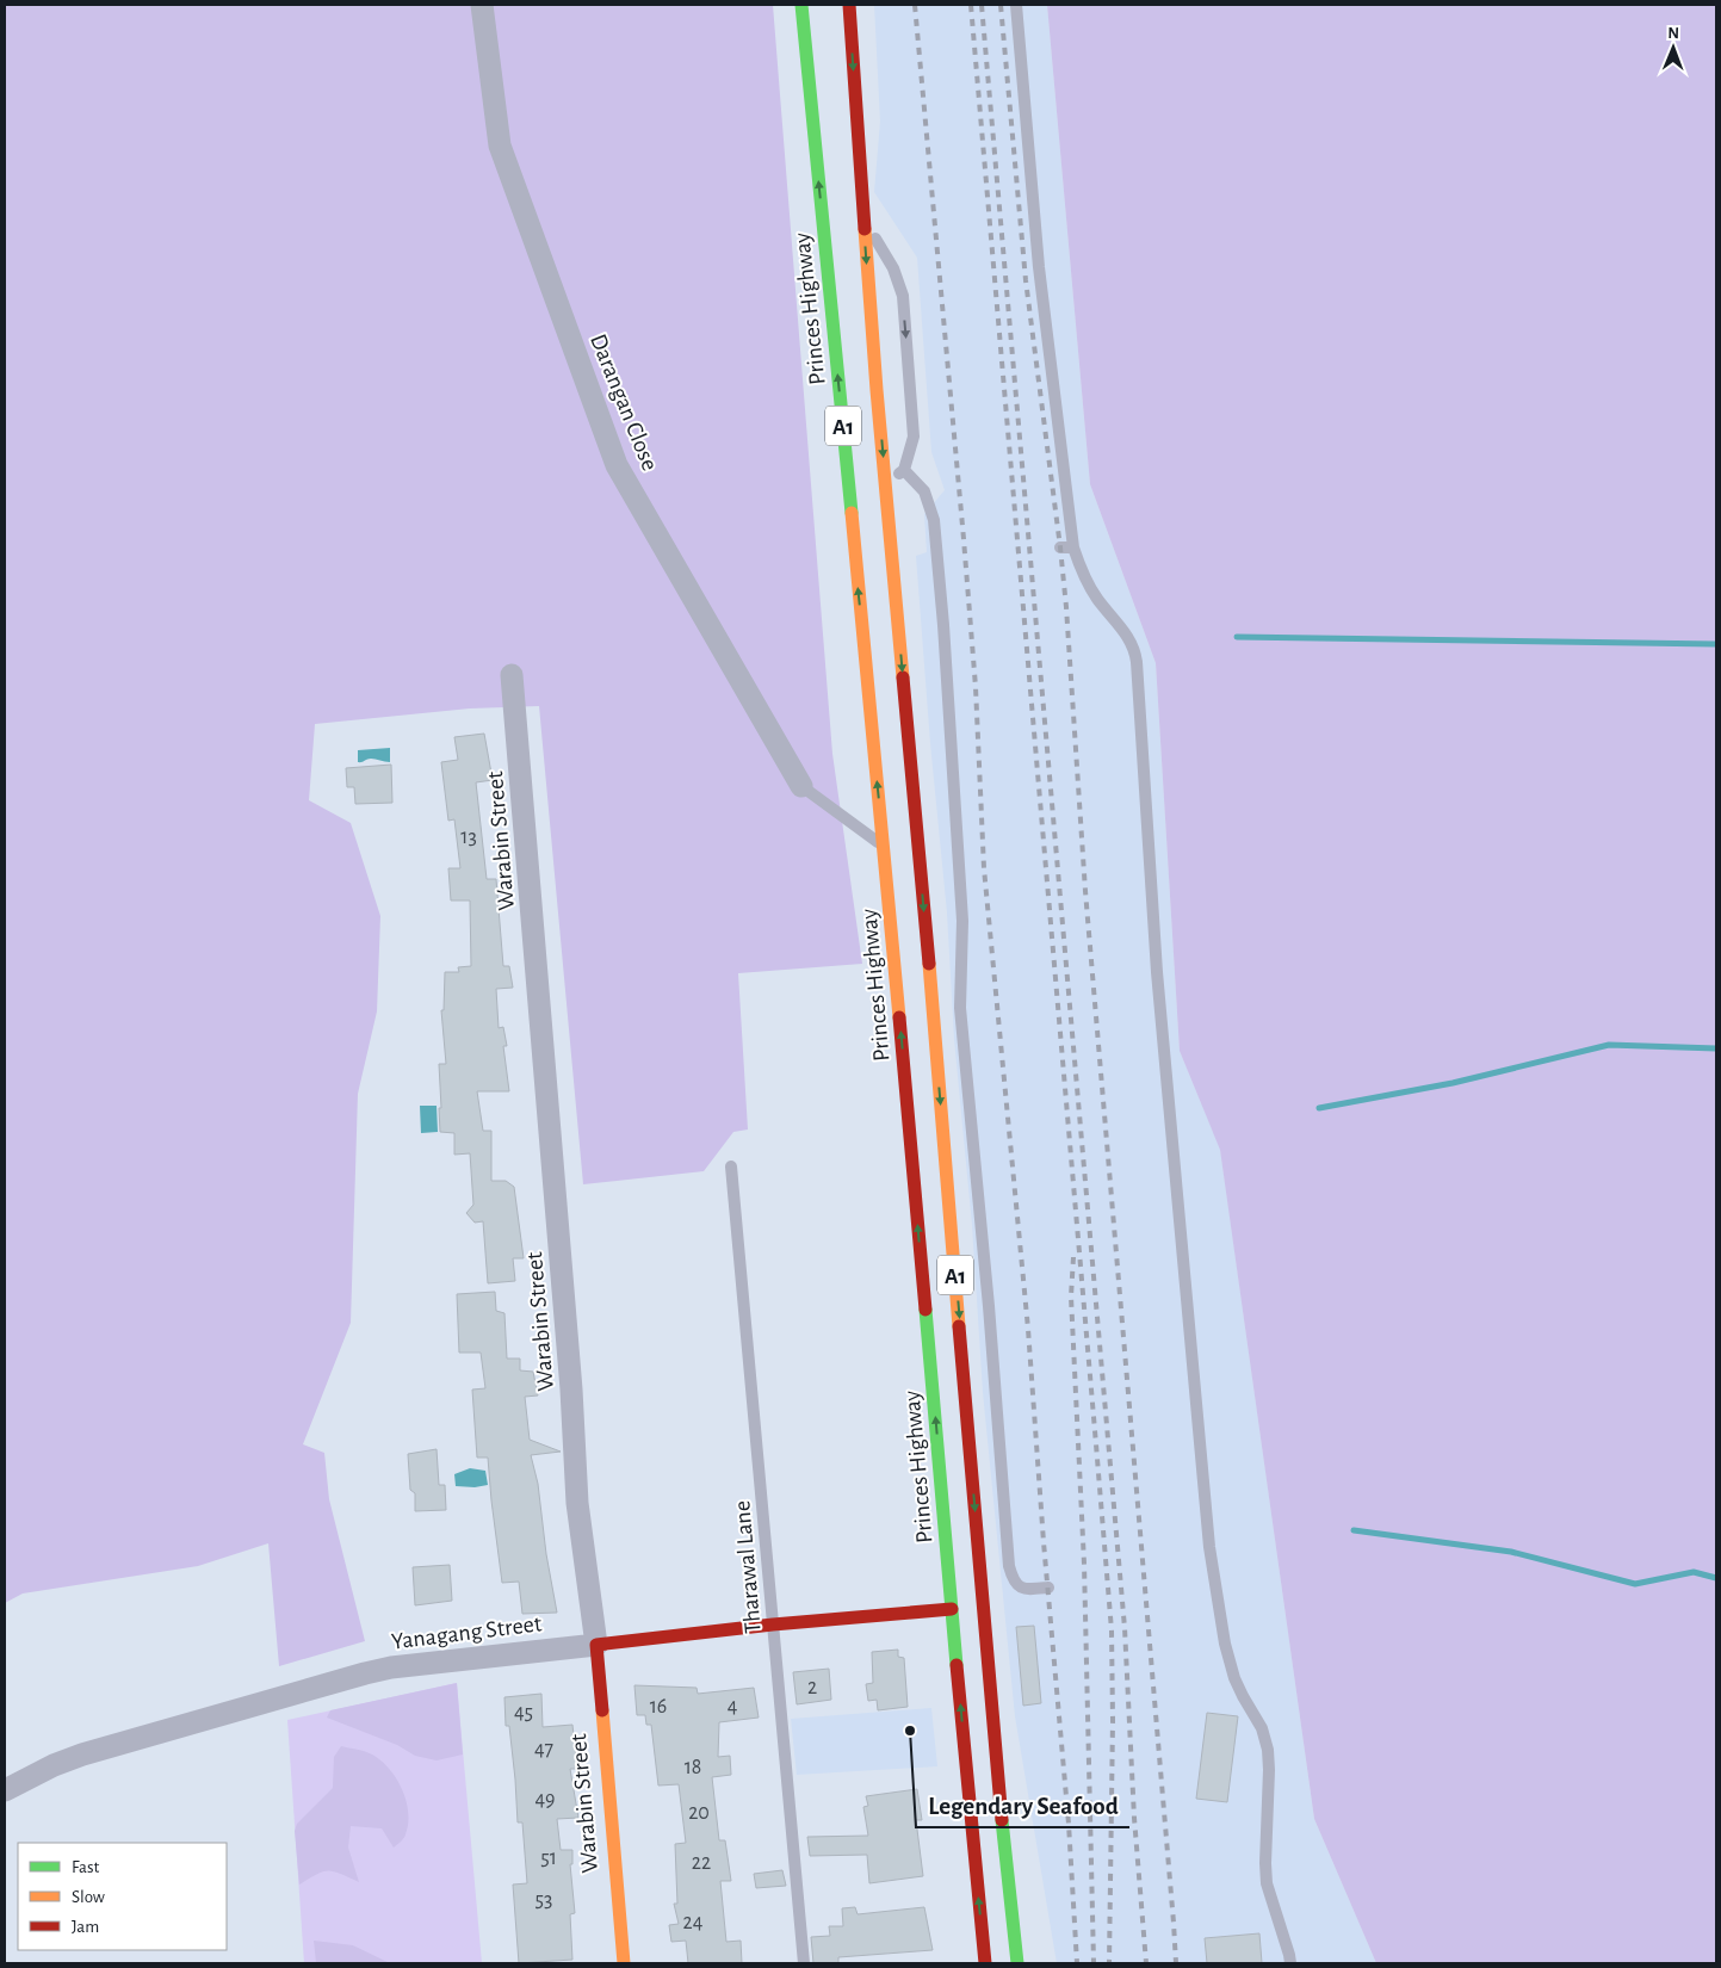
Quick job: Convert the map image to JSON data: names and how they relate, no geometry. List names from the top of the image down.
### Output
{
  "streets": {
    "main road": [
      "Princes Highway",
      "A1",
      "Warabin Street",
      "Yanagang Street"
    ],
    "street": ["Darangan Close"],
    "lane": ["Tharawal Lane"]
  },
  "crossings": [
    ["Princes Highway", "Yanagang Street"],
    ["Warabin Street", "Yanagang Street"],
    ["Tharawal Lane", "Yanagang Street"]
  ],
  "places": ["Legendary Seafood"],
  "house_numbers": [
    "13",
    "2",
    "16",
    "4",
    "45",
    "47",
    "18",
    "49",
    "20",
    "51",
    "22",
    "53",
    "24"
  ],
  "legend": ["Fast", "Slow", "Jam"],
  "north": "top"
}
